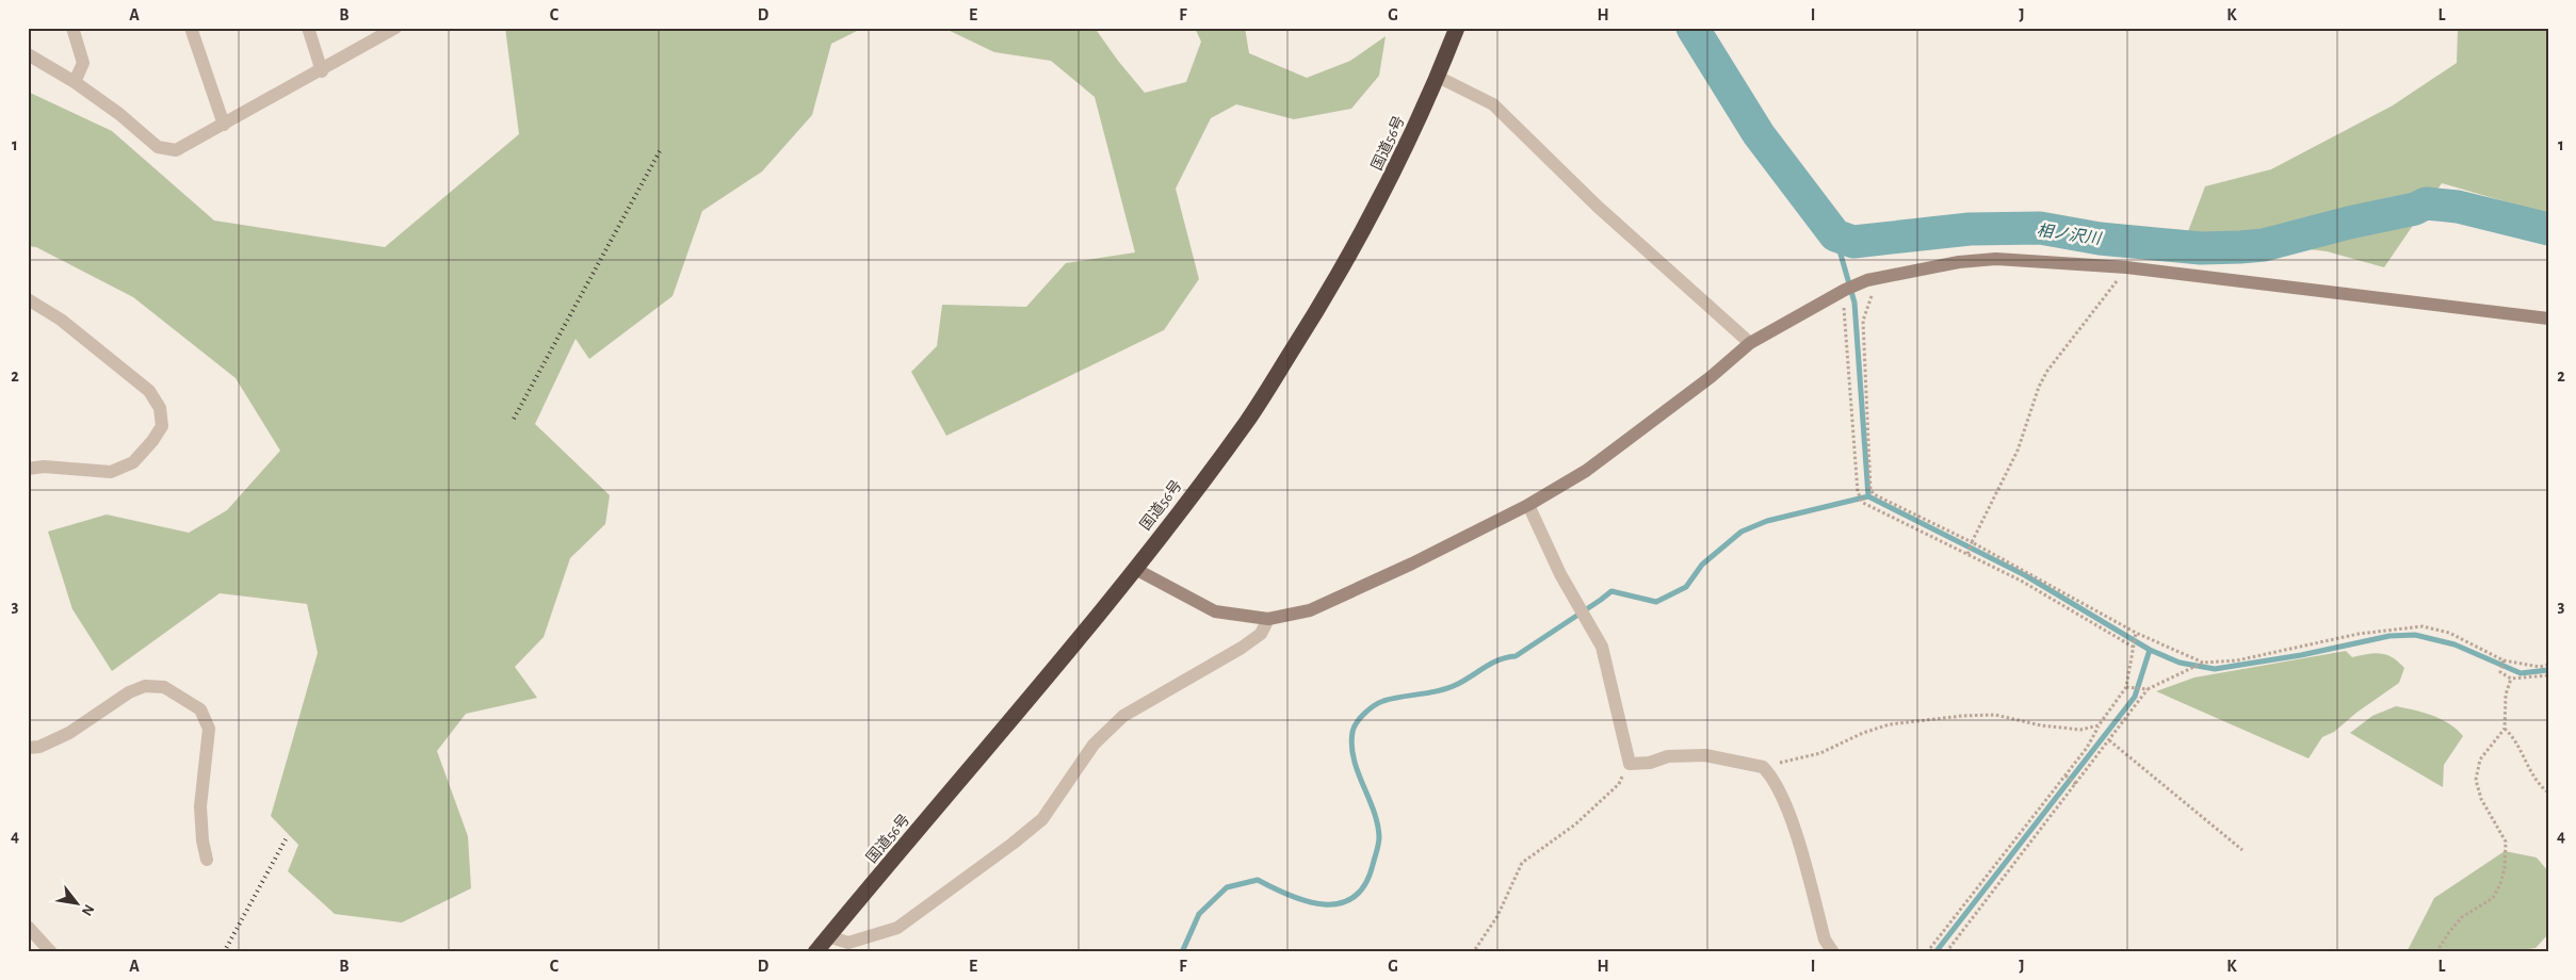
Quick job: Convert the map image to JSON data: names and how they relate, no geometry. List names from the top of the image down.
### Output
{
  "streets": {
    "highway": ["国道56号"]
  },
  "water": ["相ノ沢川"],
  "north": "bottom right",
  "grid": {
    "columns": [
      "A",
      "B",
      "C",
      "D",
      "E",
      "F",
      "G",
      "H",
      "I",
      "J",
      "K",
      "L"
    ],
    "rows": [
      "1",
      "2",
      "3",
      "4"
    ]
  }
}
